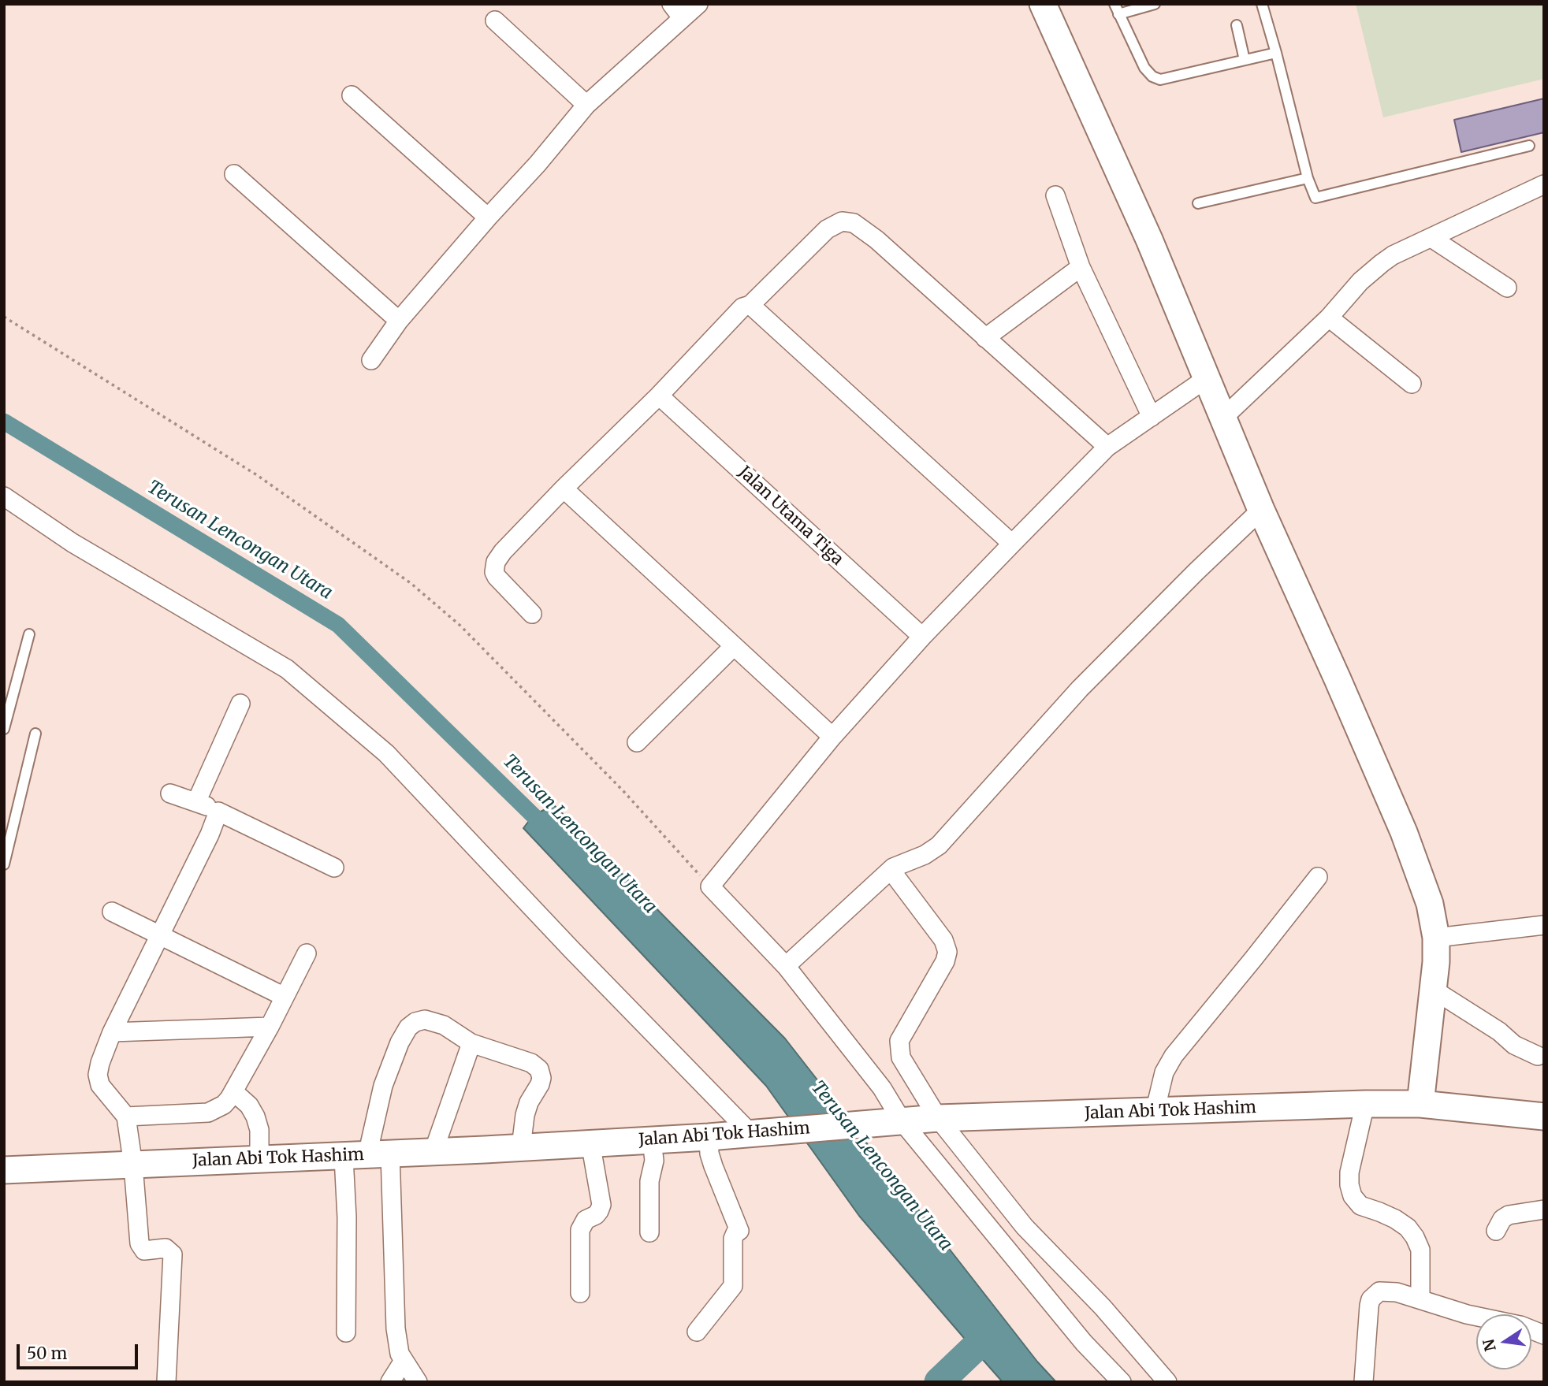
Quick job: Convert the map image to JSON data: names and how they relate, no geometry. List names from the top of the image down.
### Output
{
  "streets": {
    "main road": ["Jalan Abi Tok Hashim"],
    "street": ["Jalan Utama Tiga"]
  },
  "water": ["Terusan Lencongan Utara"],
  "scale_bar": "50 m",
  "north": "left"
}
